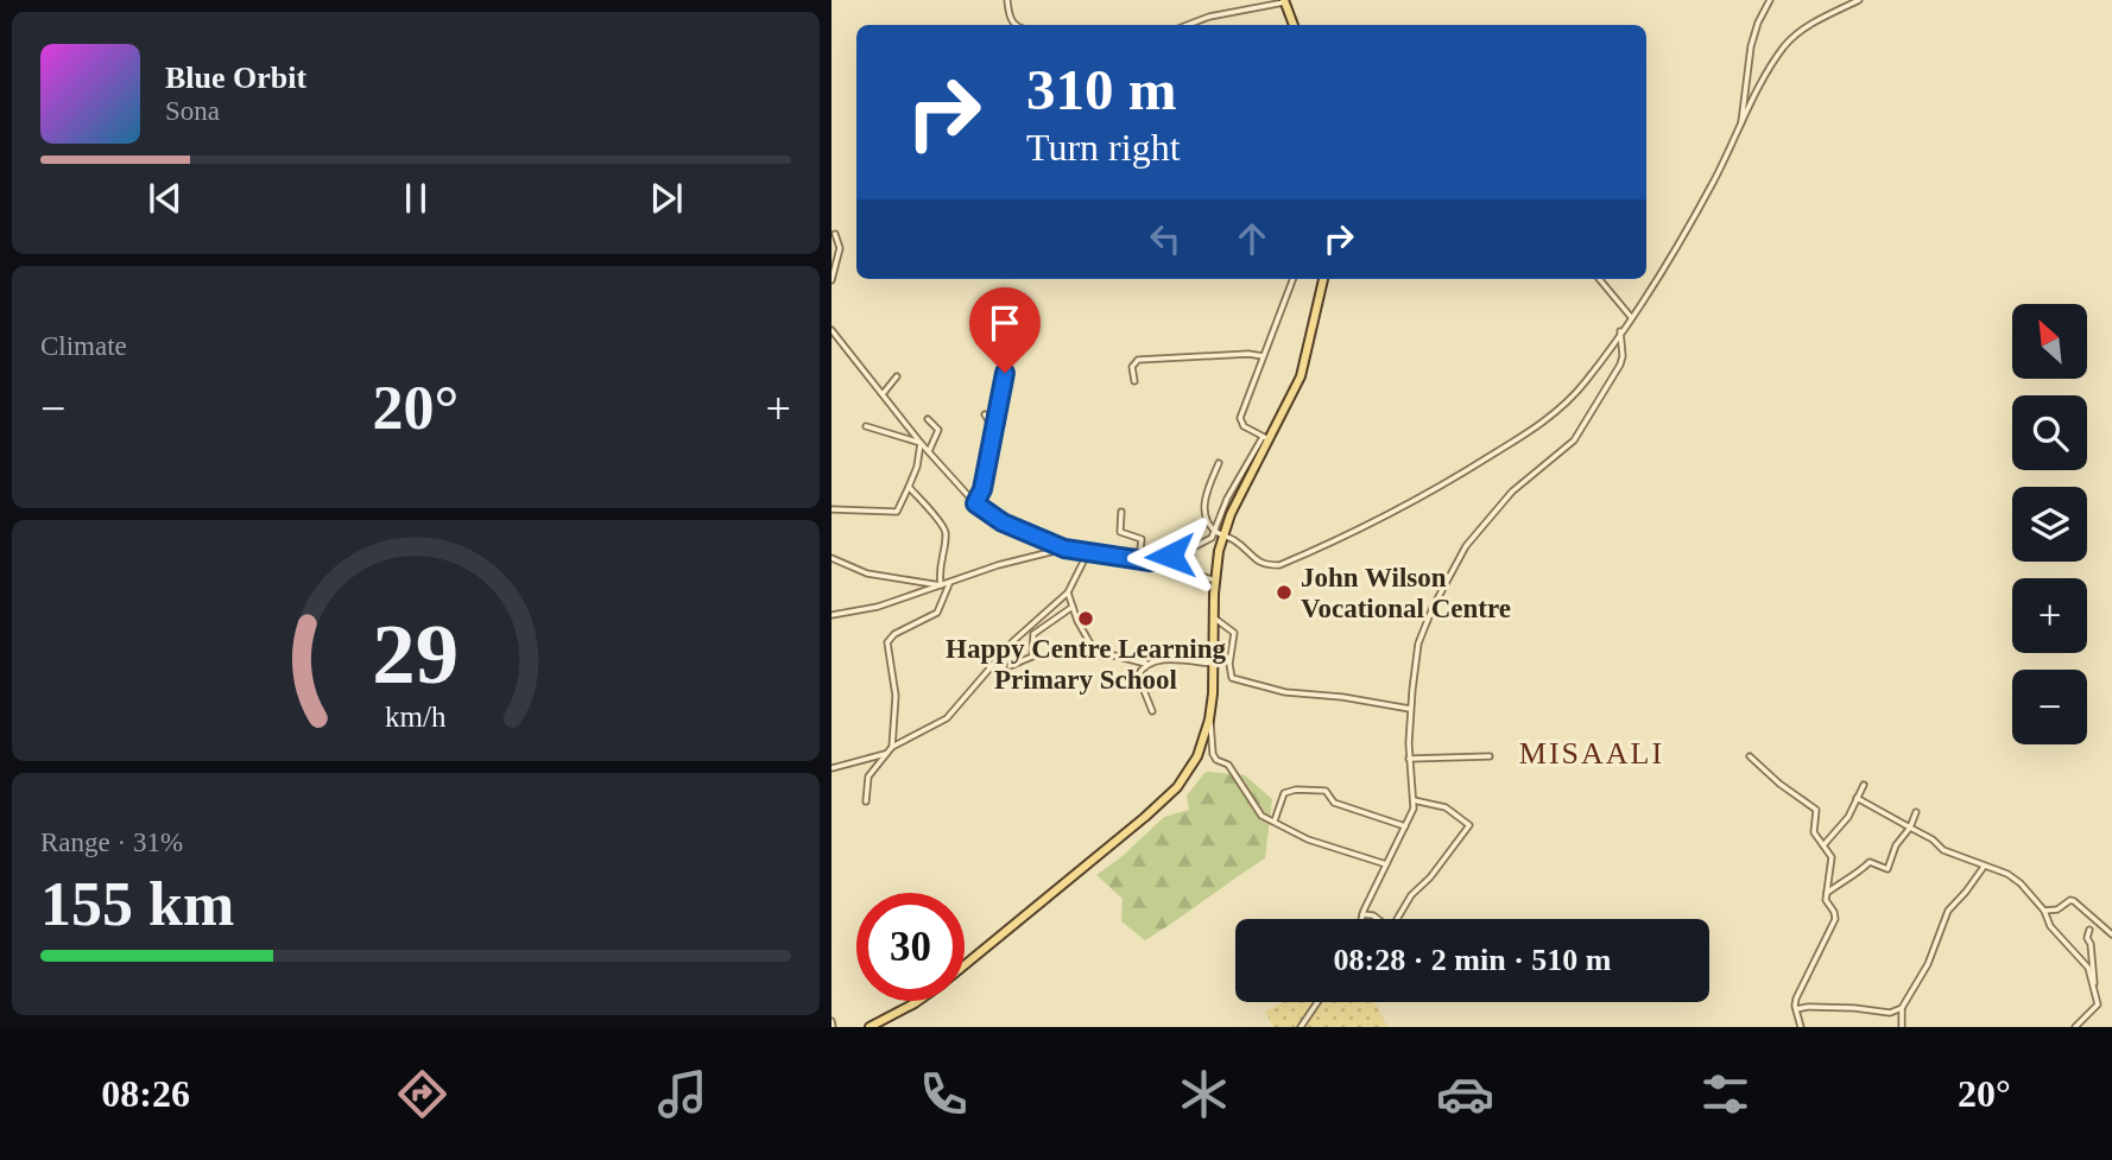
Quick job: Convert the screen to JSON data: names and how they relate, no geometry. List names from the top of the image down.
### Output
{
  "districts": ["MISAALI"],
  "places": ["John Wilson Vocational Centre", "Happy Centre Learning Primary School"],
  "north": "top left",
  "page": {
    "turn": ["310 m", "Turn right"],
    "song": ["Blue Orbit", "Sona"],
    "tile": [
      "Climate",
      ["Range · 31%", "155 km"]
    ],
    "map_buttons": ["+", "−"],
    "heat": ["−", "20°", "+"],
    "limit": "30",
    "trip": "08:28 · 2 min · 510 m",
    "tabs": ["08:26", "20°"],
    "gauge": ["29", "km/h"]
  }
}
